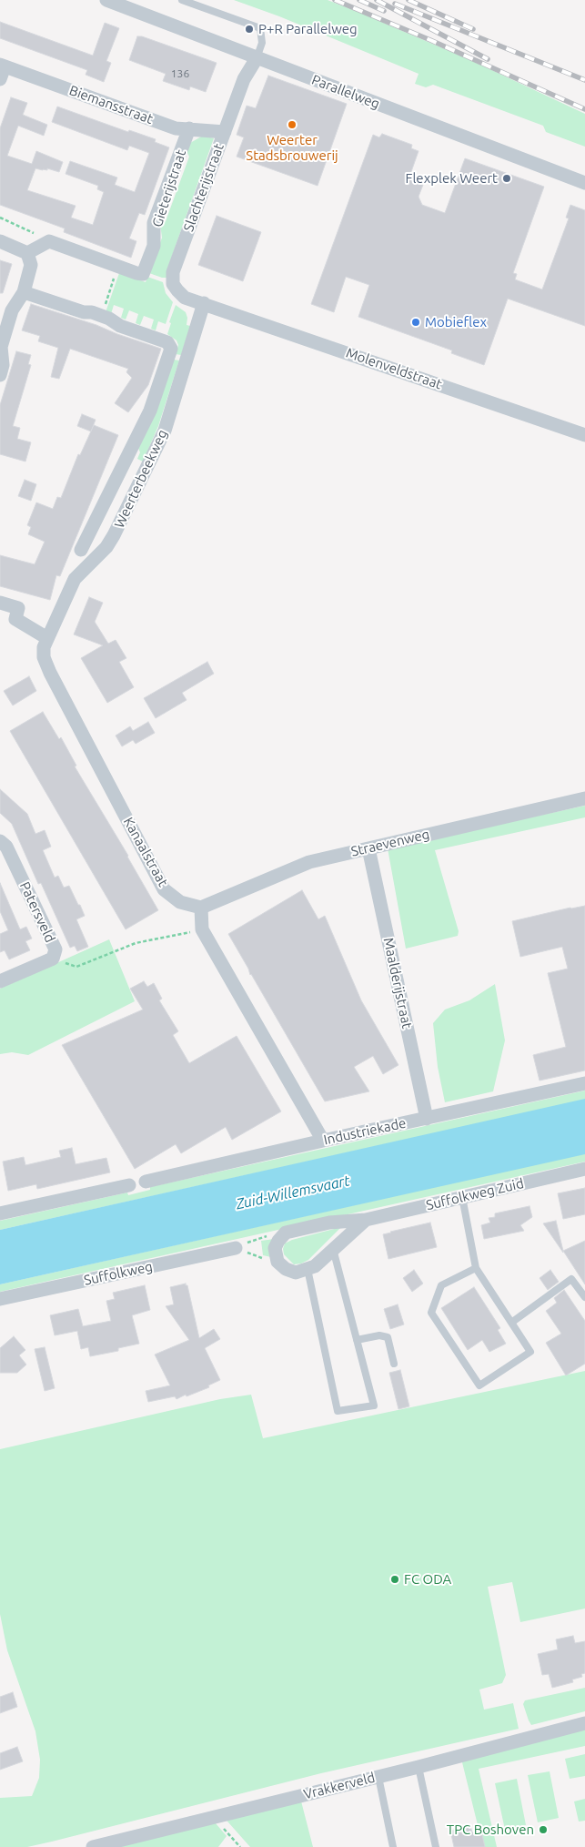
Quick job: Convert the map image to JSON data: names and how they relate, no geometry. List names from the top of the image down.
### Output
{
  "streets": {
    "street": [
      "Parallelweg",
      "Biemansstraat",
      "Slachterijstraat",
      "Gieterijstraat",
      "Molenveldstraat",
      "Weerterbeekweg",
      "Straevenweg",
      "Kanaalstraat",
      "Patersveld",
      "Maalderijstraat",
      "Industriekade",
      "Suffolkweg Zuid",
      "Suffolkweg",
      "Vrakkerveld"
    ]
  },
  "crossings": [
    ["Parallelweg", "Slachterijstraat"],
    ["Biemansstraat", "Slachterijstraat"],
    ["Biemansstraat", "Gieterijstraat"],
    ["Slachterijstraat", "Molenveldstraat"],
    ["Slachterijstraat", "Weerterbeekweg"],
    ["Molenveldstraat", "Weerterbeekweg"],
    ["Weerterbeekweg", "Kanaalstraat"],
    ["Straevenweg", "Kanaalstraat"],
    ["Straevenweg", "Maalderijstraat"],
    ["Maalderijstraat", "Industriekade"]
  ],
  "water": ["Zuid-Willemsvaart"],
  "places": [
    "P+R Parallelweg",
    "Weerter Stadsbrouwerij",
    "Flexplek Weert",
    "Mobieflex",
    "FC ODA",
    "TPC Boshoven"
  ],
  "house_numbers": ["136"]
}
